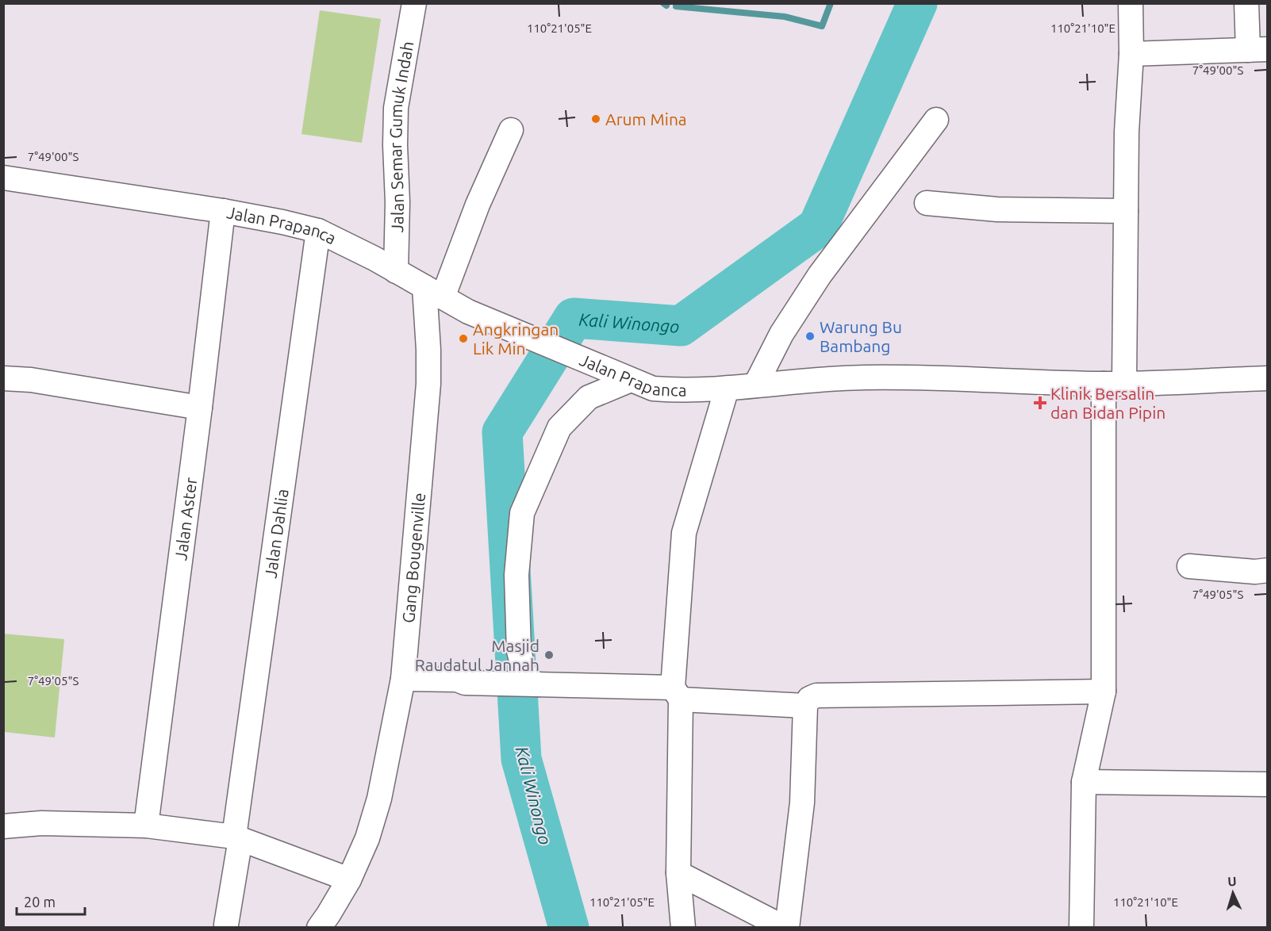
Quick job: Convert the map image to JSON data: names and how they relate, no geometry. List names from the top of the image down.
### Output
{
  "streets": {
    "street": [
      "Jalan Semar Gumuk Indah",
      "Jalan Prapanca",
      "Jalan Aster",
      "Jalan Dahlia",
      "Gang Bougenville"
    ]
  },
  "crossings": [
    ["Jalan Semar Gumuk Indah", "Jalan Prapanca"],
    ["Jalan Prapanca", "Jalan Aster"],
    ["Jalan Prapanca", "Jalan Dahlia"],
    ["Jalan Prapanca", "Gang Bougenville"]
  ],
  "water": ["Kali Winongo"],
  "places": {
    "other": [
      "Arum Mina",
      "Warung Bu Bambang",
      "Angkringan Lik Min",
      "Masjid Raudatul Jannah"
    ],
    "health": ["Klinik Bersalin dan Bidan Pipin"]
  },
  "scale_bar": "20 m",
  "north": "top",
  "coordinates": [
    "110°21'05\"E",
    "110°21'10\"E",
    "7°49'00\"S",
    "7°49'05\"S"
  ]
}
